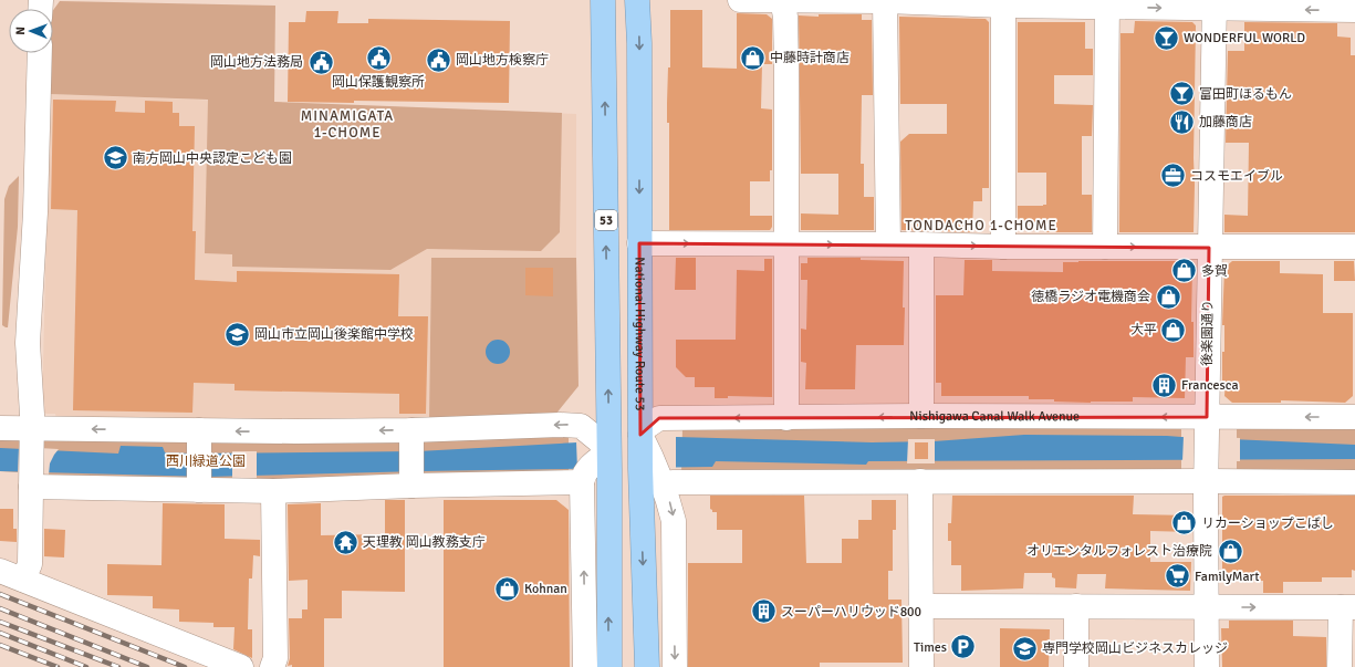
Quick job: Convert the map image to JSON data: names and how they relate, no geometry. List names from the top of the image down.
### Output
{
  "streets": {
    "highway": ["53", "National Highway Route 53"],
    "street": ["後楽園通り", "Nishigawa Canal Walk Avenue"]
  },
  "crossings": [
    ["後楽園通り", "Nishigawa Canal Walk Avenue"],
    ["National Highway Route 53", "Nishigawa Canal Walk Avenue"]
  ],
  "districts": ["MINAMIGATA 1-CHOME", "TONDACHO 1-CHOME"],
  "parks": ["西川緑道公園"],
  "places": {
    "bar": ["WONDERFUL WORLD", "富田町ほるもん"],
    "shop": [
      "中藤時計商店",
      "多賀",
      "徳橋ラジオ電機商会",
      "大平",
      "リカーショップこばし",
      "オリエンタルフォレスト治療院",
      "Kohnan"
    ],
    "public building": ["岡山保護観察所", "岡山地方検察庁", "岡山地方法務局"],
    "restaurant": ["加藤商店"],
    "school or university": ["南方岡山中央認定こども園", "岡山市立岡山後楽館中学校", "専門学校岡山ビジネスカレッジ"],
    "office": ["コスモエイブル"],
    "building": ["Francesca", "スーパーハリウッド800"],
    "temple": ["天理教 岡山教務支庁"],
    "supermarket": ["FamilyMart"],
    "parking": ["Times"]
  },
  "north": "left"
}
